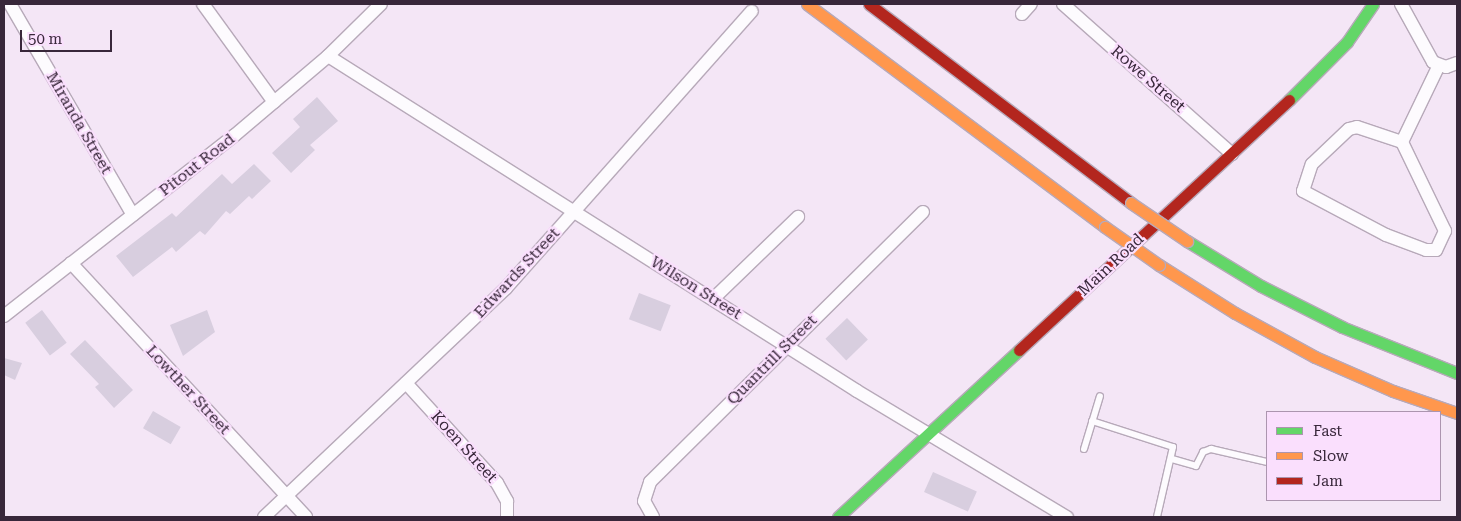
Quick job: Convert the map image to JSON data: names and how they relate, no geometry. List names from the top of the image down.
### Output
{
  "streets": {
    "main road": ["Main Road"],
    "street": [
      "Rowe Street",
      "Miranda Street",
      "Pitout Road",
      "Edwards Street",
      "Wilson Street",
      "Quantrill Street",
      "Lowther Street",
      "Koen Street"
    ]
  },
  "crossings": [
    ["Rowe Street", "Main Road"],
    ["Miranda Street", "Pitout Road"],
    ["Pitout Road", "Wilson Street"],
    ["Pitout Road", "Lowther Street"],
    ["Main Road", "Wilson Street"],
    ["Edwards Street", "Wilson Street"],
    ["Edwards Street", "Lowther Street"],
    ["Edwards Street", "Koen Street"],
    ["Wilson Street", "Quantrill Street"]
  ],
  "legend": ["Fast", "Slow", "Jam"],
  "scale_bar": "50 m"
}
